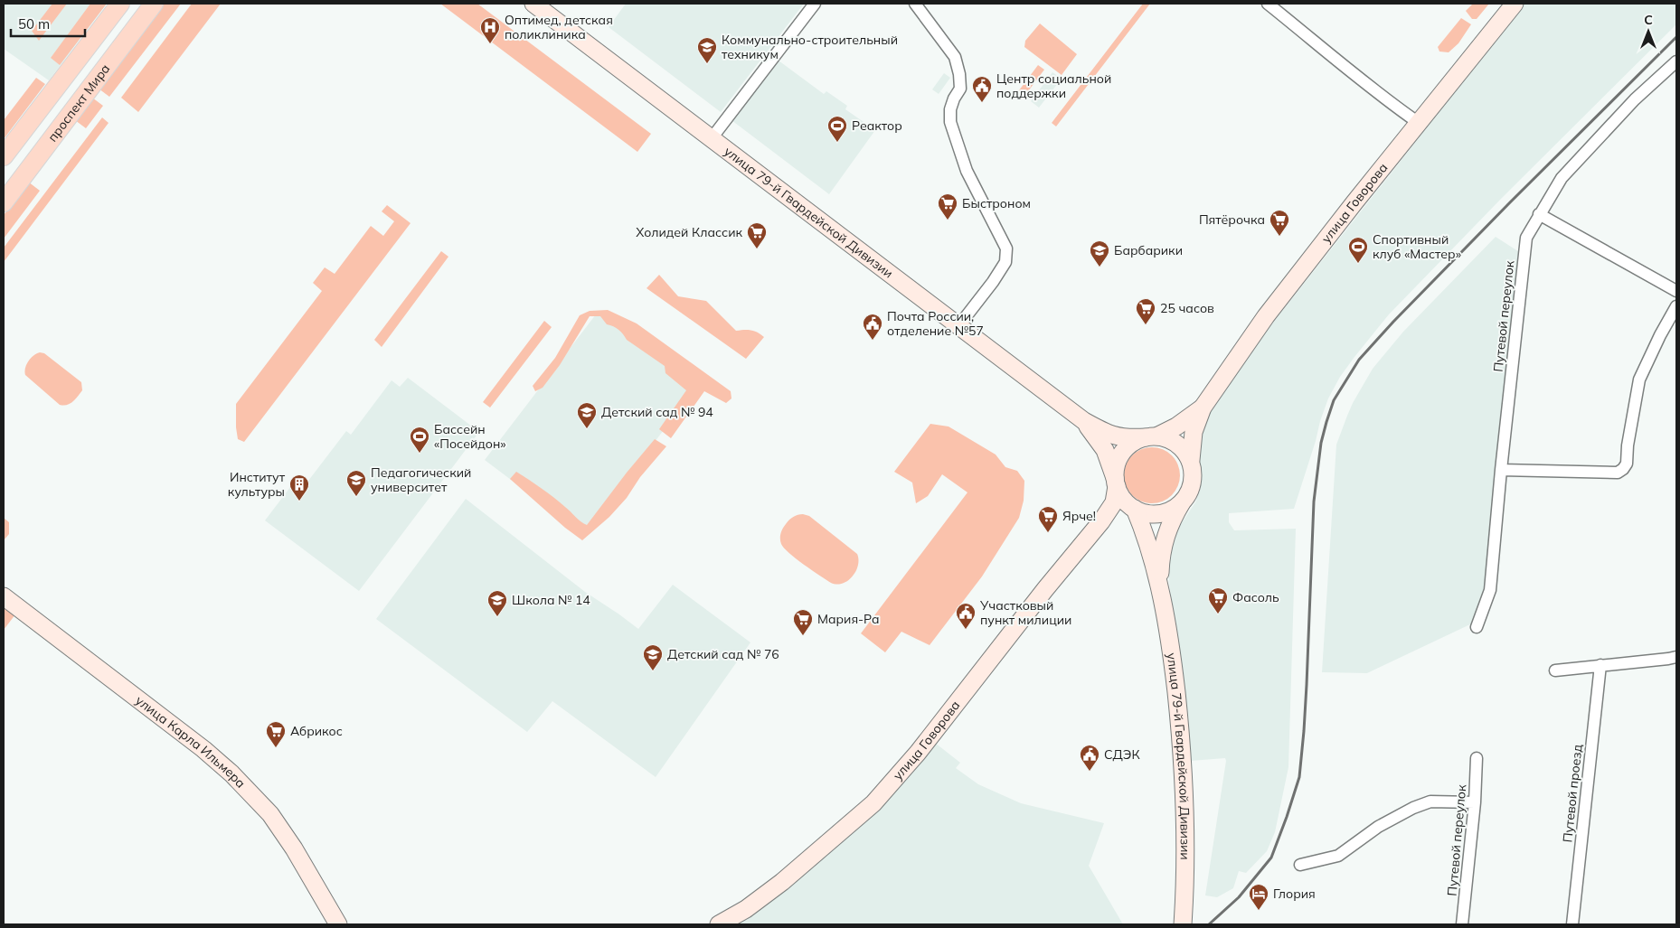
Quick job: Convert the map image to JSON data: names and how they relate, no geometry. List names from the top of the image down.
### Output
{
  "streets": {
    "main road": ["проспект Мира"],
    "street": [
      "улица Говорова",
      "улица 79-й Гвардейской Дивизии",
      "Путевой переулок",
      "улица Карла Ильмера",
      "Путевой проезд"
    ]
  },
  "crossings": [
    ["улица Говорова", "улица 79-й Гвардейской Дивизии"]
  ],
  "places": {
    "hospital": ["Оптимед, детская поликлиника"],
    "school or university": [
      "Коммунально-строительный техникум",
      "Барбарики",
      "Детский сад № 94",
      "Педагогический университет",
      "Школа № 14",
      "Детский сад № 76"
    ],
    "public building": [
      "Центр социальной поддержки",
      "Почта России, отделение №57",
      "Участковый пункт милиции",
      "СДЭК"
    ],
    "sports": ["Реактор", "Спортивный клуб «Мастер»", "Бассейн «Посейдон»"],
    "supermarket": [
      "Быстроном",
      "Пятёрочка",
      "Холидей Классик",
      "25 часов",
      "Ярче!",
      "Фасоль",
      "Мария-Ра",
      "Абрикос"
    ],
    "building": ["Институт культуры"],
    "hotel": ["Глория"]
  },
  "scale_bar": "50 m",
  "north": "top"
}
